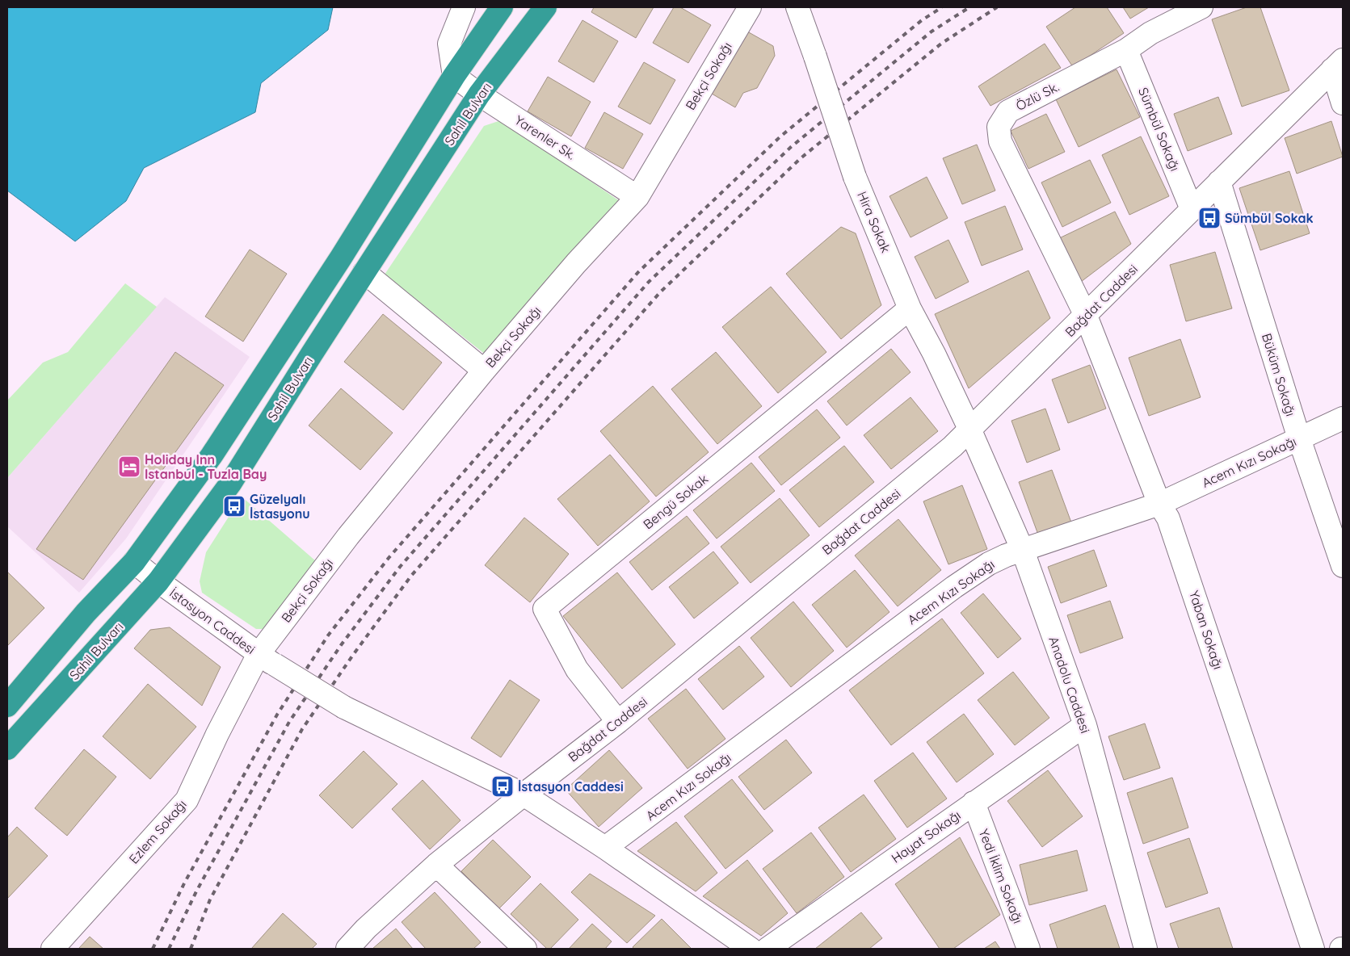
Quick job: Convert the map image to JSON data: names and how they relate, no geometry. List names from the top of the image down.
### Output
{
  "streets": {
    "highway": ["Sahil Bulvarı"],
    "street": [
      "Bekçi Sokağı",
      "Özlü Sk.",
      "Sümbül Sokağı",
      "Yarenler Sk.",
      "Hira Sokak",
      "Bağdat Caddesi",
      "Büküm Sokağı",
      "Acem Kızı Sokağı",
      "Bengü Sokak",
      "İstasyon Caddesi",
      "Yaban Sokağı",
      "Anadolu Caddesi",
      "Ezlem Sokağı",
      "Hayat Sokağı",
      "Yedi İklim Sokağı"
    ]
  },
  "crossings": [
    ["Bekçi Sokağı", "Yarenler Sk."],
    ["Bekçi Sokağı", "İstasyon Caddesi"],
    ["Bekçi Sokağı", "Ezlem Sokağı"],
    ["Özlü Sk.", "Sümbül Sokağı"],
    ["Özlü Sk.", "Bağdat Caddesi"],
    ["Özlü Sk.", "Yaban Sokağı"],
    ["Sahil Bulvarı", "Yarenler Sk."],
    ["Sahil Bulvarı", "İstasyon Caddesi"],
    ["Sümbül Sokağı", "Bağdat Caddesi"],
    ["Hira Sokak", "Bağdat Caddesi"],
    ["Hira Sokak", "Bengü Sokak"],
    ["Hira Sokak", "Anadolu Caddesi"],
    ["Bağdat Caddesi", "Büküm Sokağı"],
    ["Bağdat Caddesi", "Bengü Sokak"],
    ["Bağdat Caddesi", "İstasyon Caddesi"],
    ["Bağdat Caddesi", "Yaban Sokağı"],
    ["Bağdat Caddesi", "Anadolu Caddesi"],
    ["Büküm Sokağı", "Acem Kızı Sokağı"],
    ["Acem Kızı Sokağı", "İstasyon Caddesi"],
    ["Acem Kızı Sokağı", "Yaban Sokağı"],
    ["Acem Kızı Sokağı", "Anadolu Caddesi"],
    ["İstasyon Caddesi", "Ezlem Sokağı"],
    ["Anadolu Caddesi", "Hayat Sokağı"],
    ["Hayat Sokağı", "Yedi İklim Sokağı"]
  ],
  "places": {
    "bus stop": ["Sümbül Sokak", "Güzelyalı İstasyonu", "İstasyon Caddesi"],
    "hotel": ["Holiday Inn Istanbul - Tuzla Bay"]
  }
}
